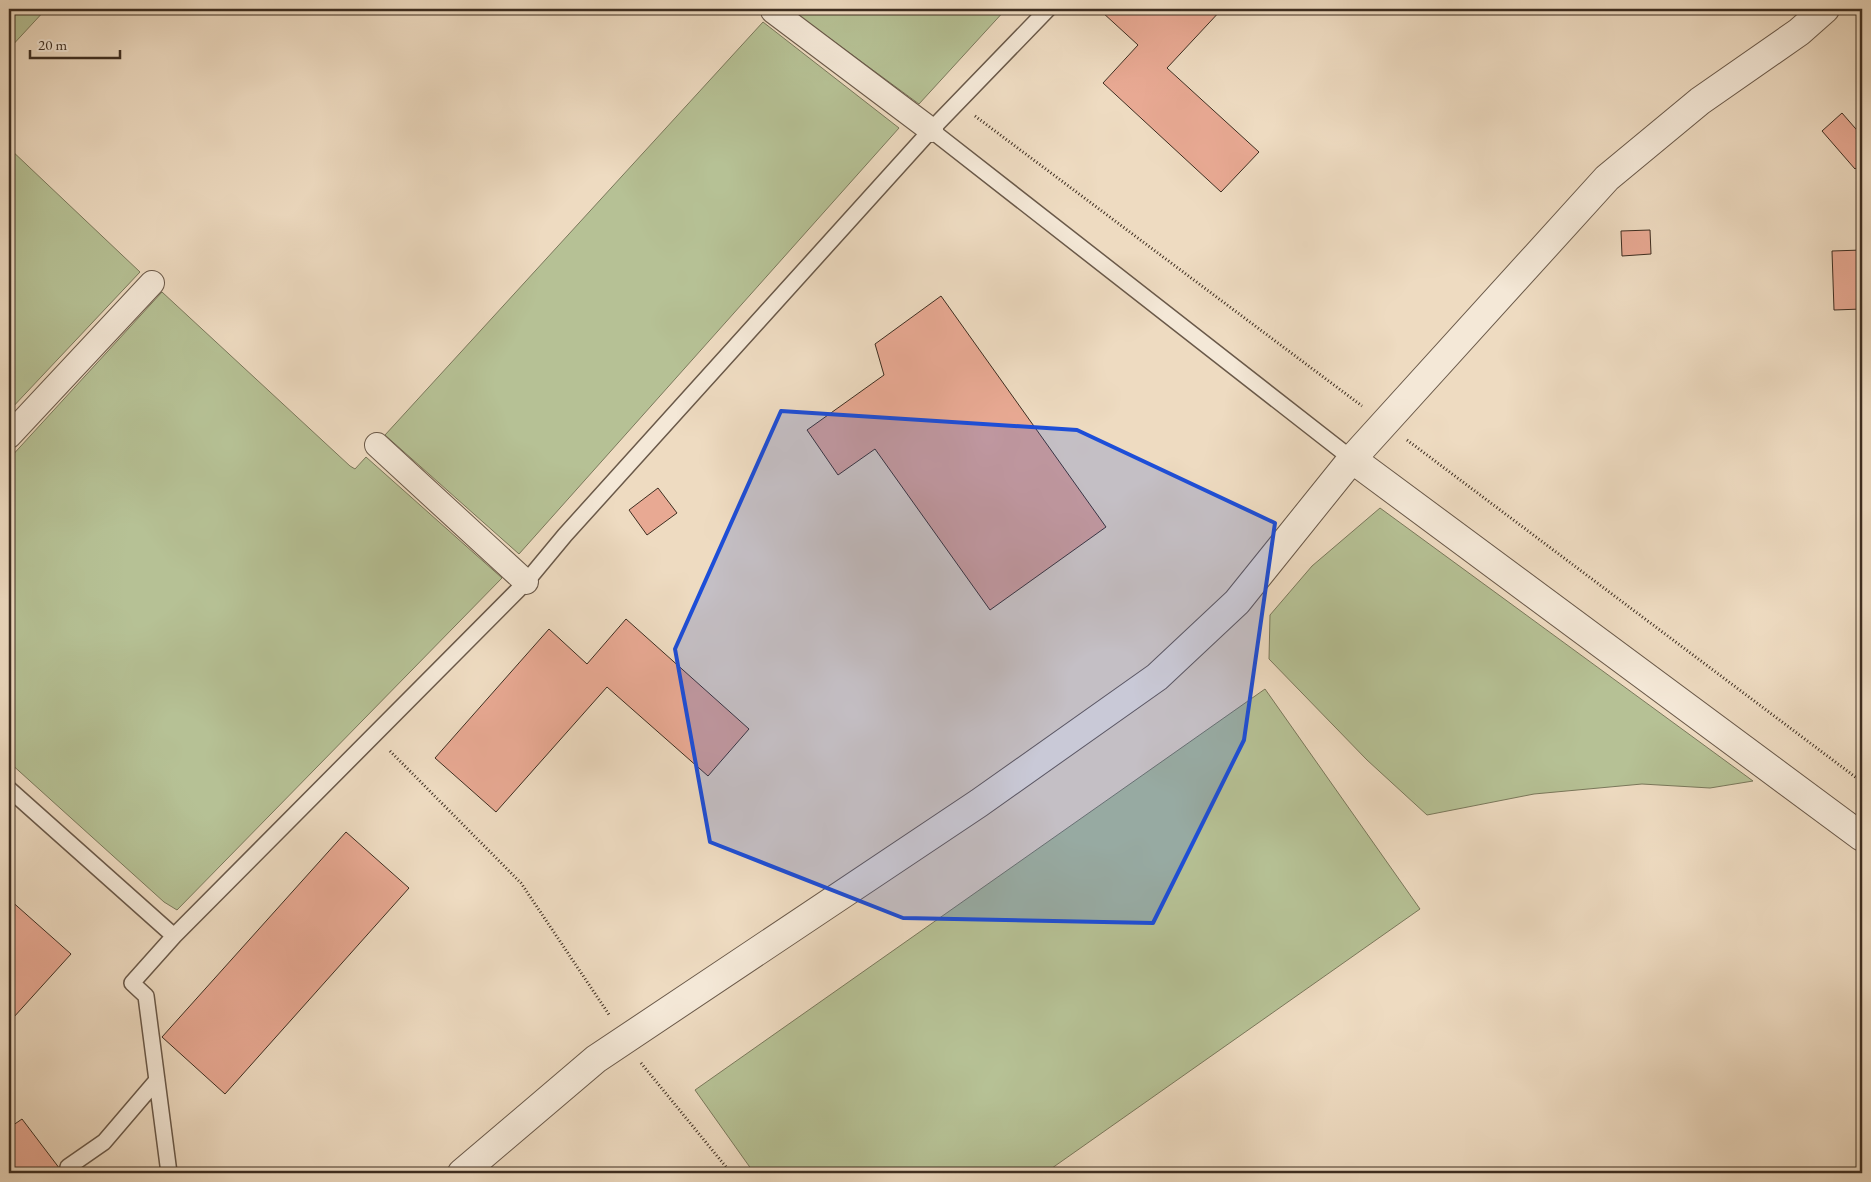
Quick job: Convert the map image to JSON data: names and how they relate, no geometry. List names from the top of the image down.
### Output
{
  "scale_bar": "20 m"
}
